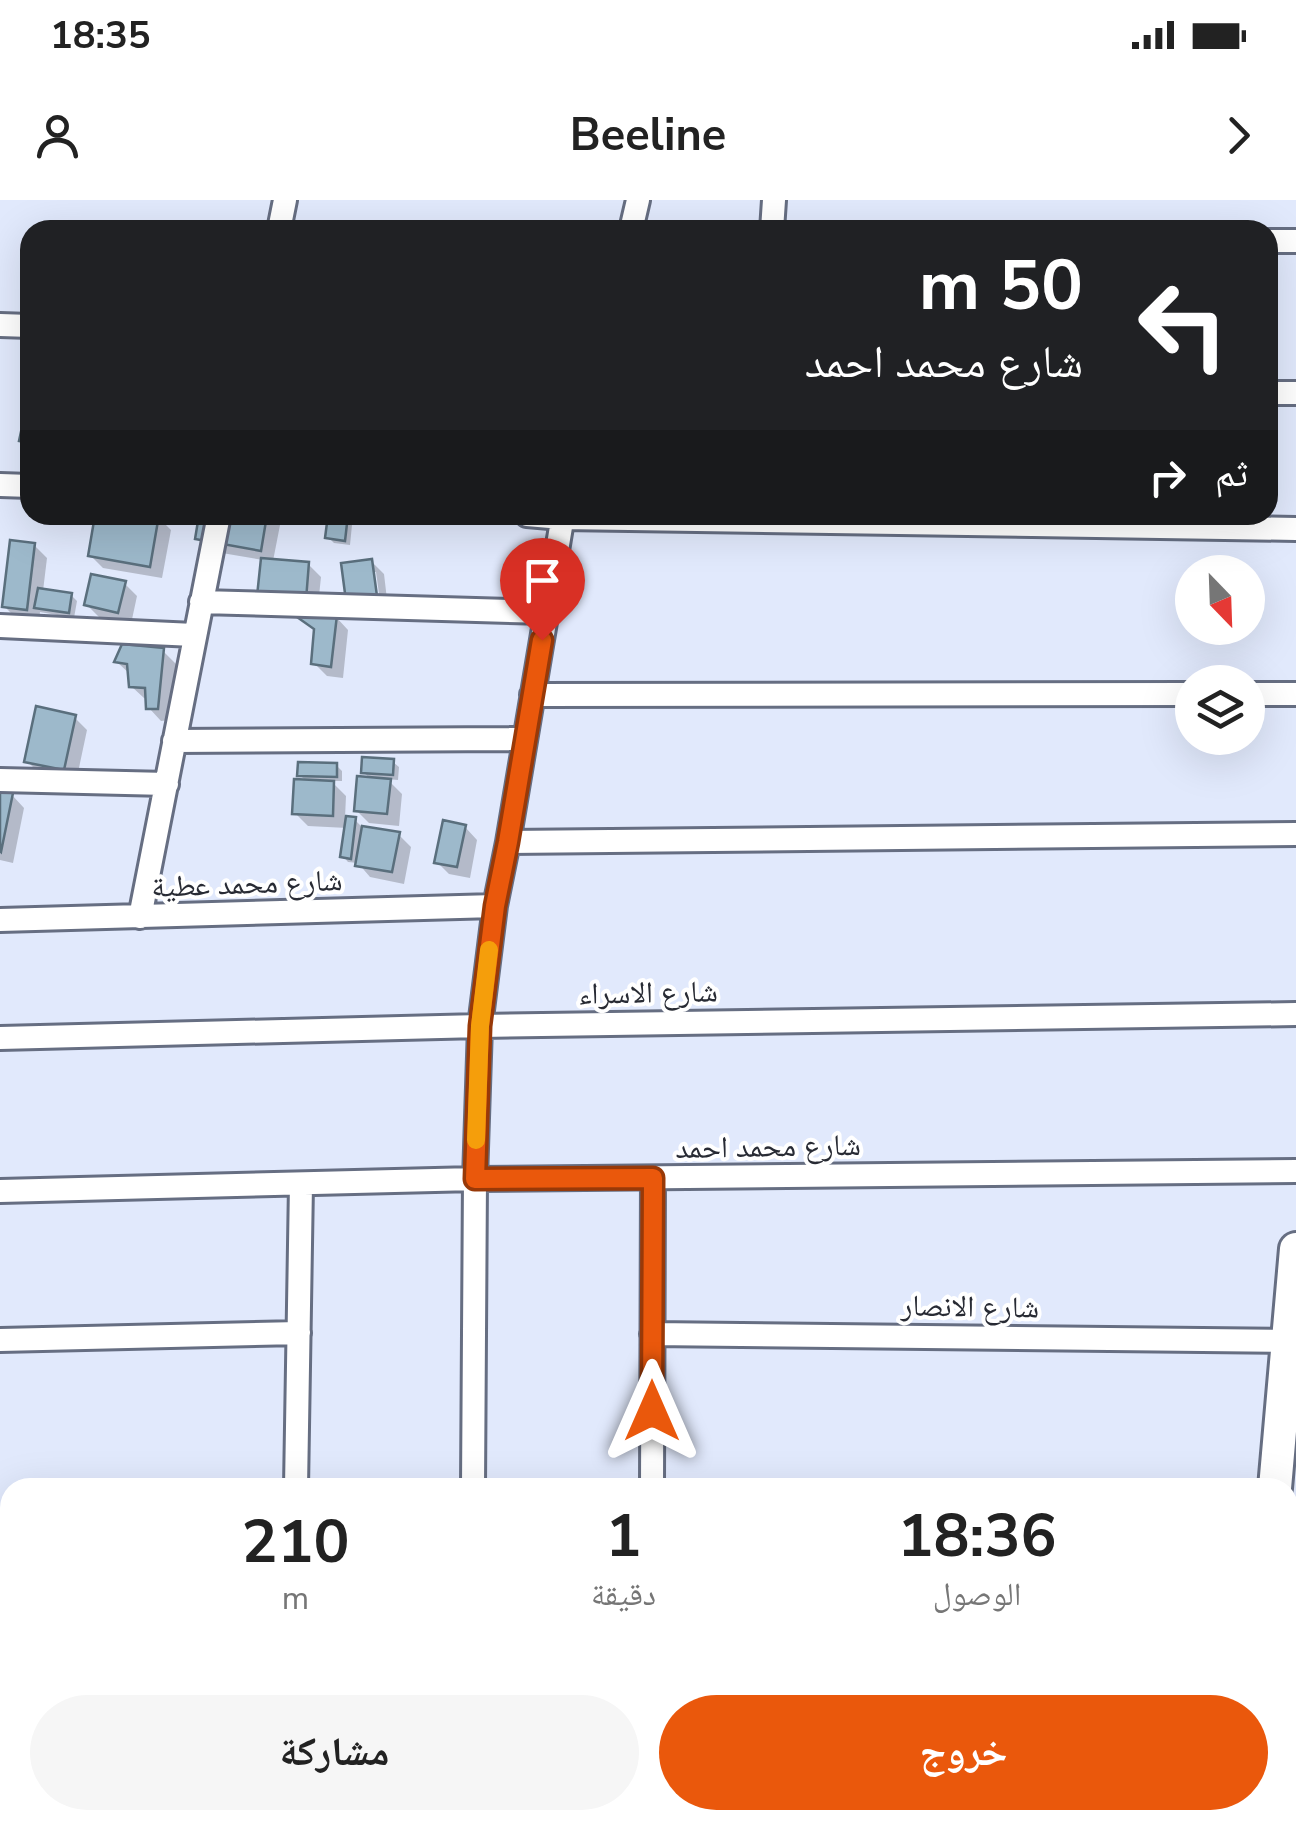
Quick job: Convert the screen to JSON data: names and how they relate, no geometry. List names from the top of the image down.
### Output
{
  "streets": {
    "street": [
      "شارع محمد عطية",
      "شارع الاسراء",
      "شارع محمد احمد",
      "شارع الانصار"
    ]
  },
  "north": "bottom right",
  "page": {
    "status": "18:35",
    "header": "Beeline",
    "turn": ["50 m", "شارع محمد احمد"],
    "then": "ثم",
    "eta": [
      "18:36",
      "الوصول",
      "1",
      "دقيقة",
      "210",
      "m"
    ],
    "buttons": ["خروج", "مشاركة"]
  }
}
